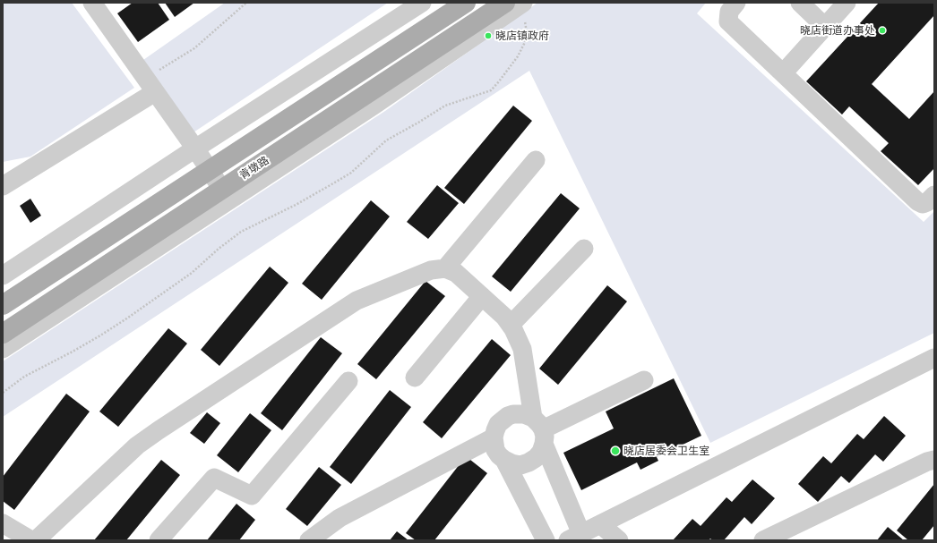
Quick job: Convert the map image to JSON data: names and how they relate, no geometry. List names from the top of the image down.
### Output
{
  "streets": {
    "main road": ["青墩路"]
  },
  "places": ["晓店街道办事处", "晓店镇政府", "晓店居委会卫生室"]
}
